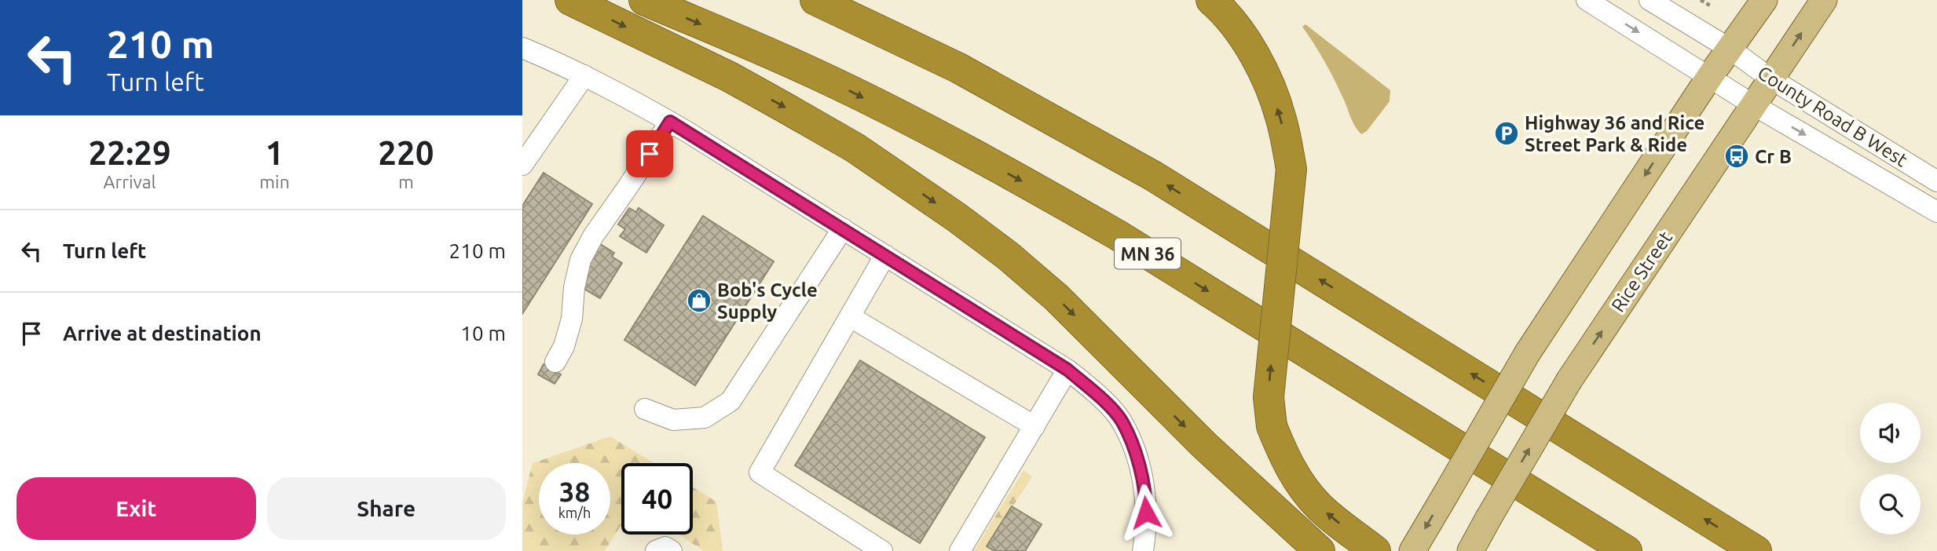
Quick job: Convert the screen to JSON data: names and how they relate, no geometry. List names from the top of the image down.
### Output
{
  "streets": {
    "highway": ["MN 36"],
    "main road": ["Rice Street"],
    "street": ["County Road B West"]
  },
  "crossings": [
    ["County Road B West", "Rice Street"]
  ],
  "places": {
    "parking": ["Highway 36 and Rice Street Park & Ride"],
    "bus stop": ["Cr B"],
    "shop": ["Bob's Cycle Supply"]
  },
  "page": {
    "turn": ["210 m", "Turn left"],
    "eta": [
      "22:29",
      "Arrival",
      "1",
      "min",
      "220",
      "m"
    ],
    "list": [
      {
        "name": "Turn left",
        "value": "210 m"
      },
      {
        "name": "Arrive at destination",
        "value": "10 m"
      }
    ],
    "speed": "38 km/h",
    "limit": "40",
    "buttons": ["Exit", "Share"]
  }
}
